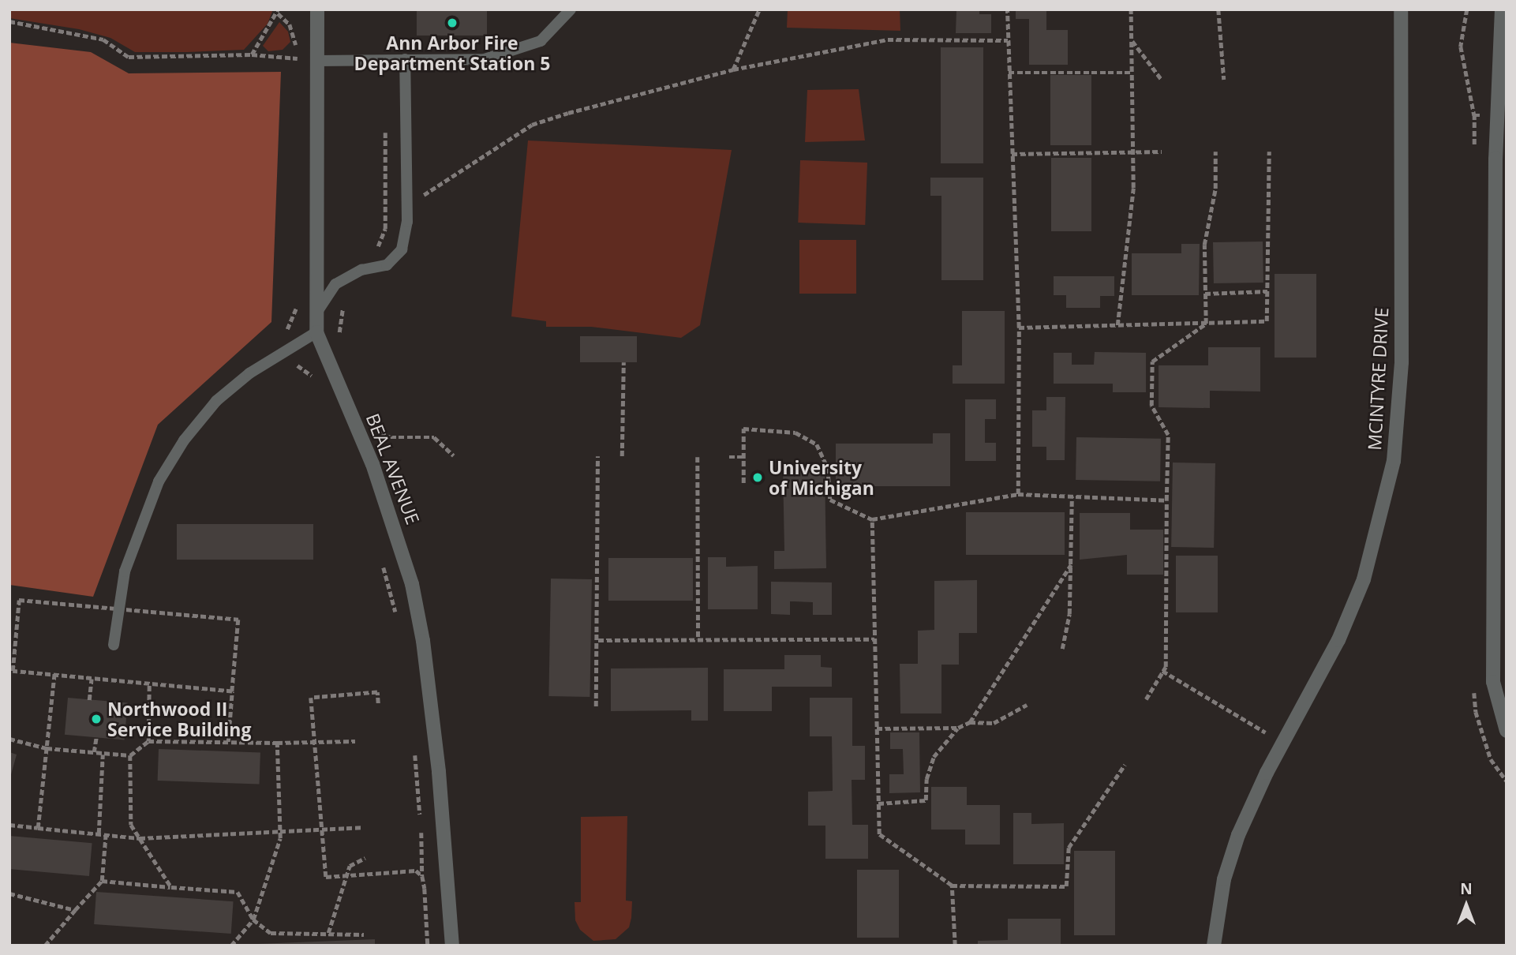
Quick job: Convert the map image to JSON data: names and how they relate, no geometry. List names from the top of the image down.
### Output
{
  "streets": {
    "street": ["MCINTYRE DRIVE", "BEAL AVENUE"]
  },
  "places": ["Ann Arbor Fire Department Station 5", "University of Michigan", "Northwood II Service Building"],
  "north": "top"
}
